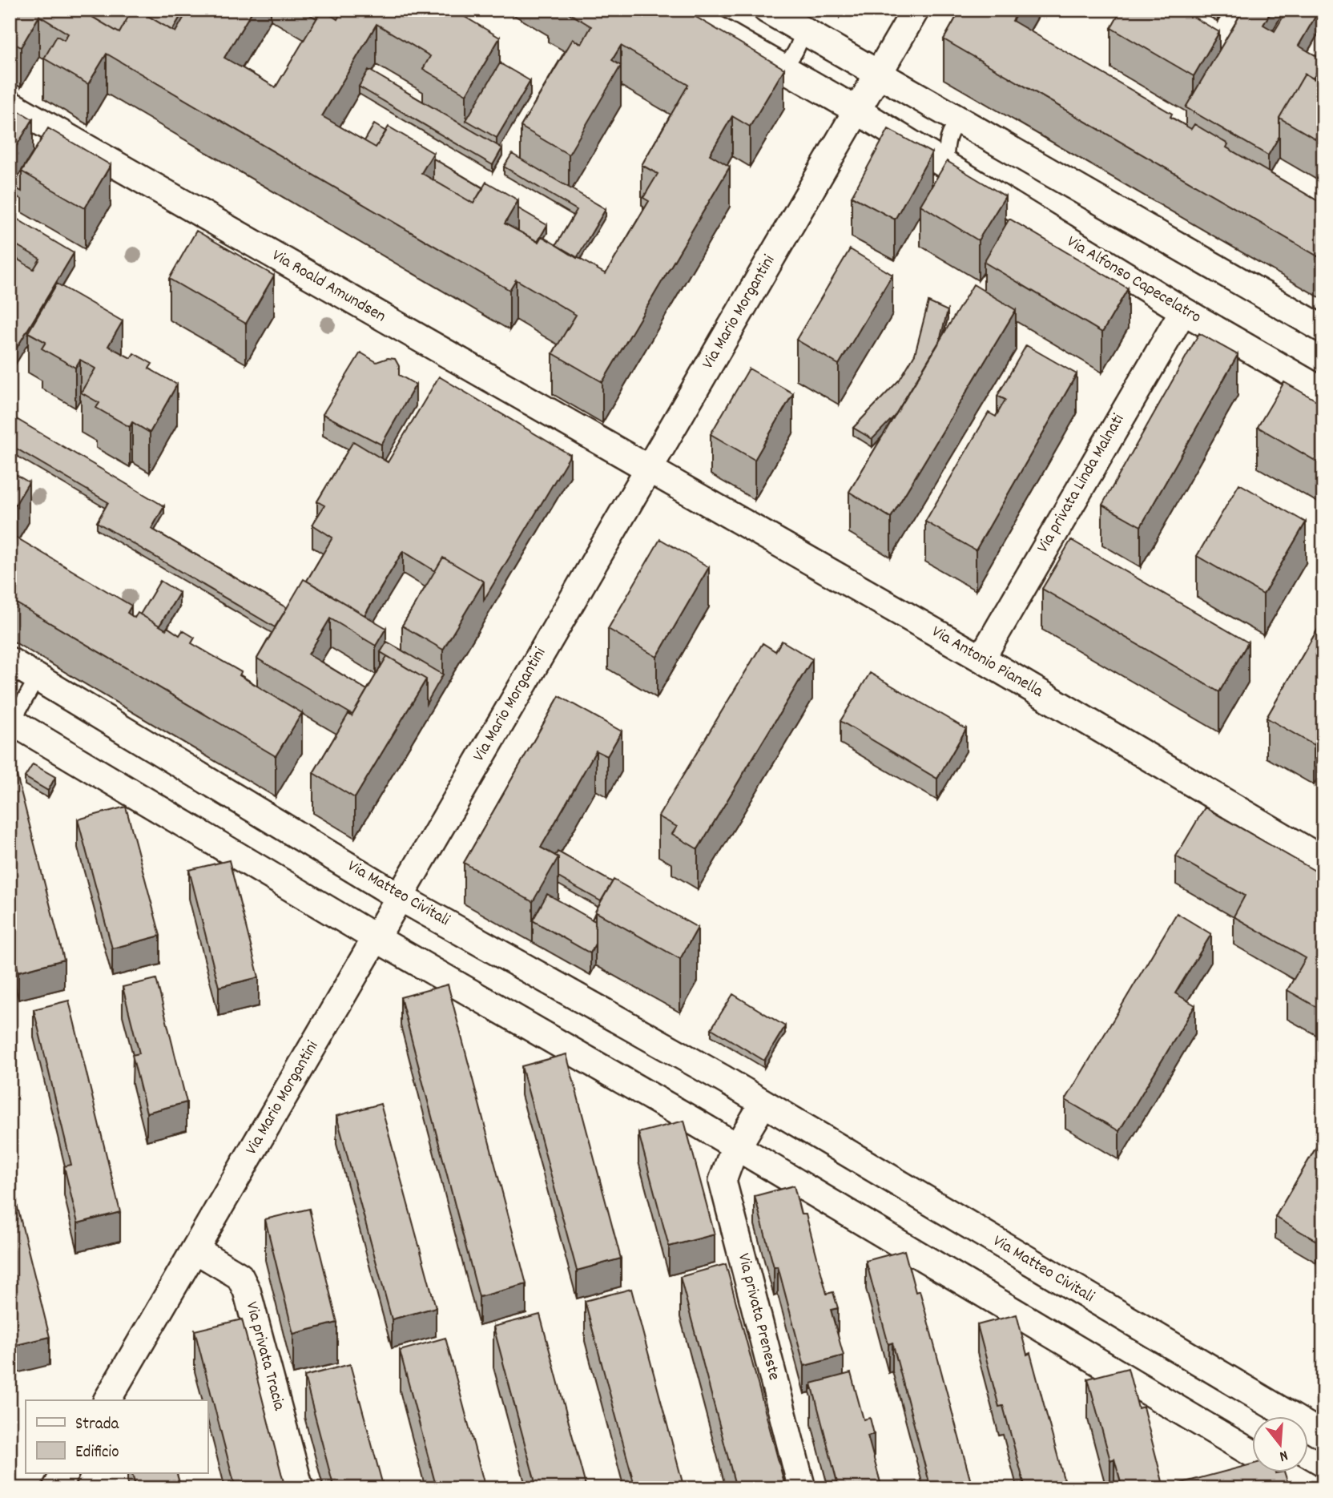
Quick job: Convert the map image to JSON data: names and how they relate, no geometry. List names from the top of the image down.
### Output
{
  "streets": {
    "street": [
      "Via Alfonso Capecelatro",
      "Via Roald Amundsen",
      "Via Mario Morgantini",
      "Via privata Linda Malnati",
      "Via Antonio Pianella",
      "Via Matteo Civitali",
      "Via privata Preneste",
      "Via privata Tracia"
    ]
  },
  "crossings": [
    ["Via Alfonso Capecelatro", "Via Mario Morgantini"],
    ["Via Alfonso Capecelatro", "Via privata Linda Malnati"],
    ["Via Roald Amundsen", "Via Mario Morgantini"],
    ["Via Roald Amundsen", "Via Antonio Pianella"],
    ["Via Mario Morgantini", "Via Antonio Pianella"],
    ["Via Mario Morgantini", "Via Matteo Civitali"],
    ["Via Mario Morgantini", "Via privata Tracia"],
    ["Via privata Linda Malnati", "Via Antonio Pianella"]
  ],
  "legend": ["Strada", "Edificio"],
  "north": "bottom"
}
